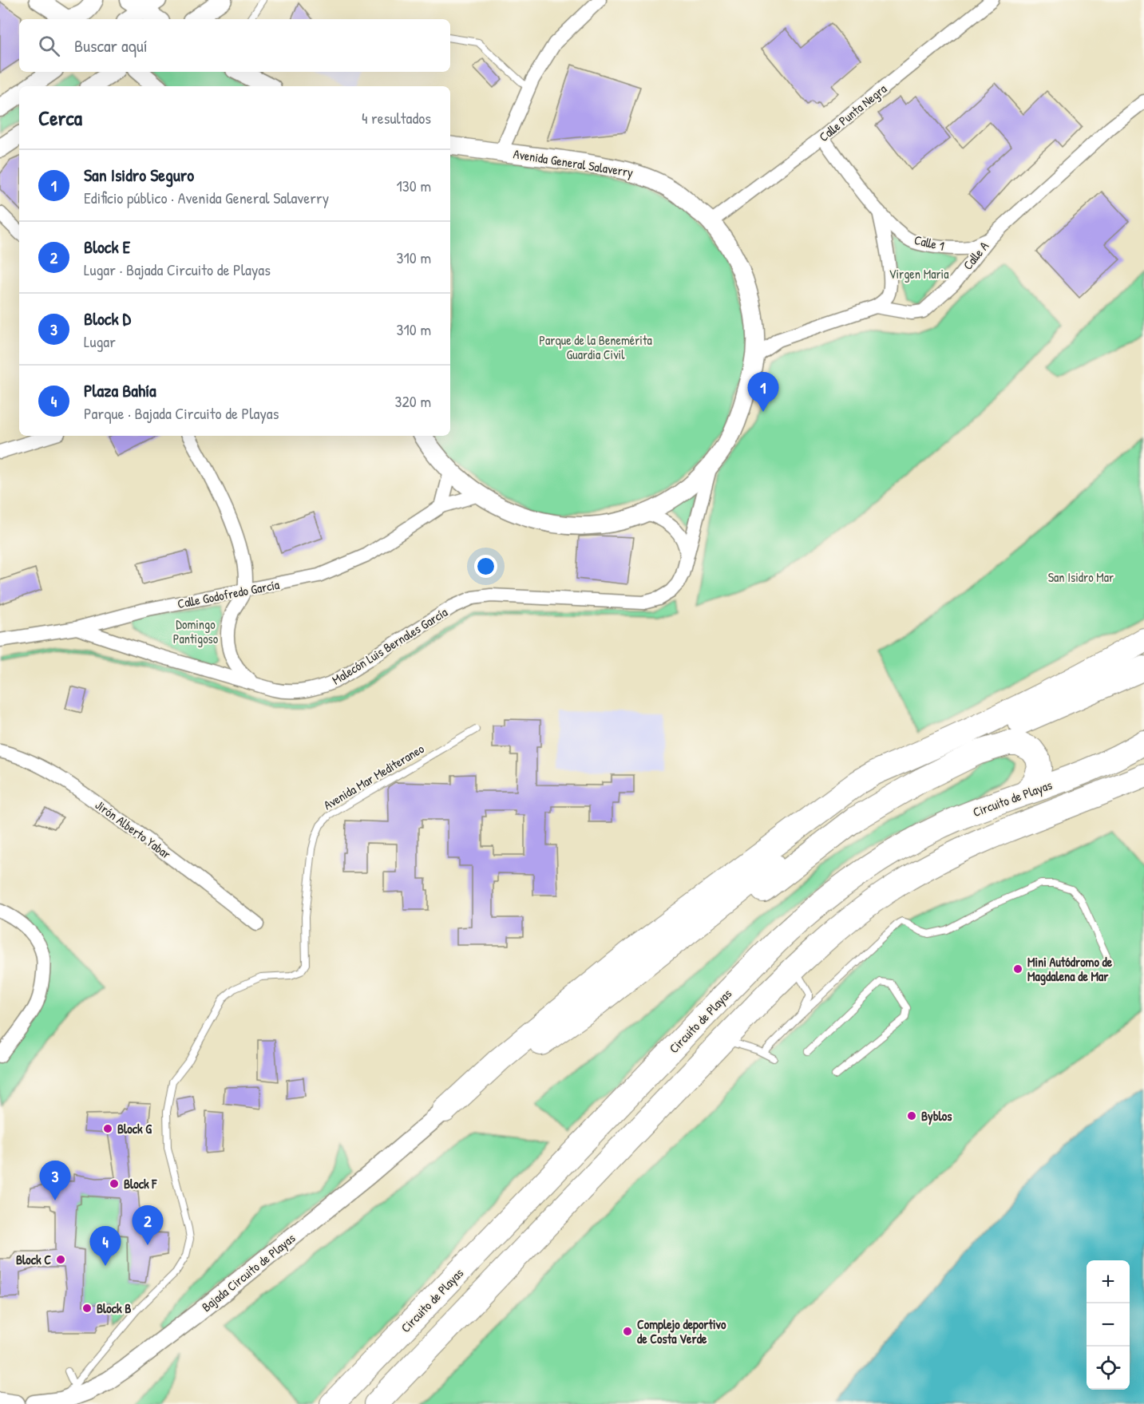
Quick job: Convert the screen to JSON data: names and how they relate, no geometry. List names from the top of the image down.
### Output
{
  "streets": {
    "highway": ["Circuito de Playas"],
    "street": [
      "Calle Punta Negra",
      "Avenida General Salaverry",
      "Calle 1",
      "Calle A",
      "Calle Godofredo García",
      "Malecón Luis Bernales García",
      "Jirón Alberto Yabar",
      "Bajada Circuito de Playas"
    ],
    "lane": ["Avenida Mar Mediteraneo"]
  },
  "crossings": [
    ["Calle Punta Negra", "Avenida General Salaverry"],
    ["Calle Punta Negra", "Calle 1"],
    ["Avenida General Salaverry", "Calle A"],
    ["Avenida General Salaverry", "Calle Godofredo García"],
    ["Avenida General Salaverry", "Malecón Luis Bernales García"],
    ["Calle 1", "Calle A"],
    ["Calle Godofredo García", "Malecón Luis Bernales García"],
    ["Avenida Mar Mediteraneo", "Bajada Circuito de Playas"]
  ],
  "parks": [
    "Virgen Maria",
    "Parque de la Benemérita Guardia Civil",
    "San Isidro Mar",
    "Domingo Pantigoso"
  ],
  "places": [
    "Mini Autódromo de Magdalena de Mar",
    "Byblos",
    "Block G",
    "Block F",
    "Block C",
    "Block B",
    "Complejo deportivo de Costa Verde"
  ],
  "page": {
    "search": "Buscar aquí",
    "heading": ["Cerca", "4 resultados"],
    "list": [
      {
        "mark": "1",
        "name": "San Isidro Seguro",
        "note": "Edificio público · Avenida General Salaverry",
        "value": "130 m"
      },
      {
        "mark": "2",
        "name": "Block E",
        "note": "Lugar · Bajada Circuito de Playas",
        "value": "310 m"
      },
      {
        "mark": "3",
        "name": "Block D",
        "note": "Lugar",
        "value": "310 m"
      },
      {
        "mark": "4",
        "name": "Plaza Bahía",
        "note": "Parque · Bajada Circuito de Playas",
        "value": "320 m"
      }
    ],
    "pins": [
      "1",
      "3",
      "2",
      "4"
    ],
    "map_buttons": ["+", "−"]
  }
}
